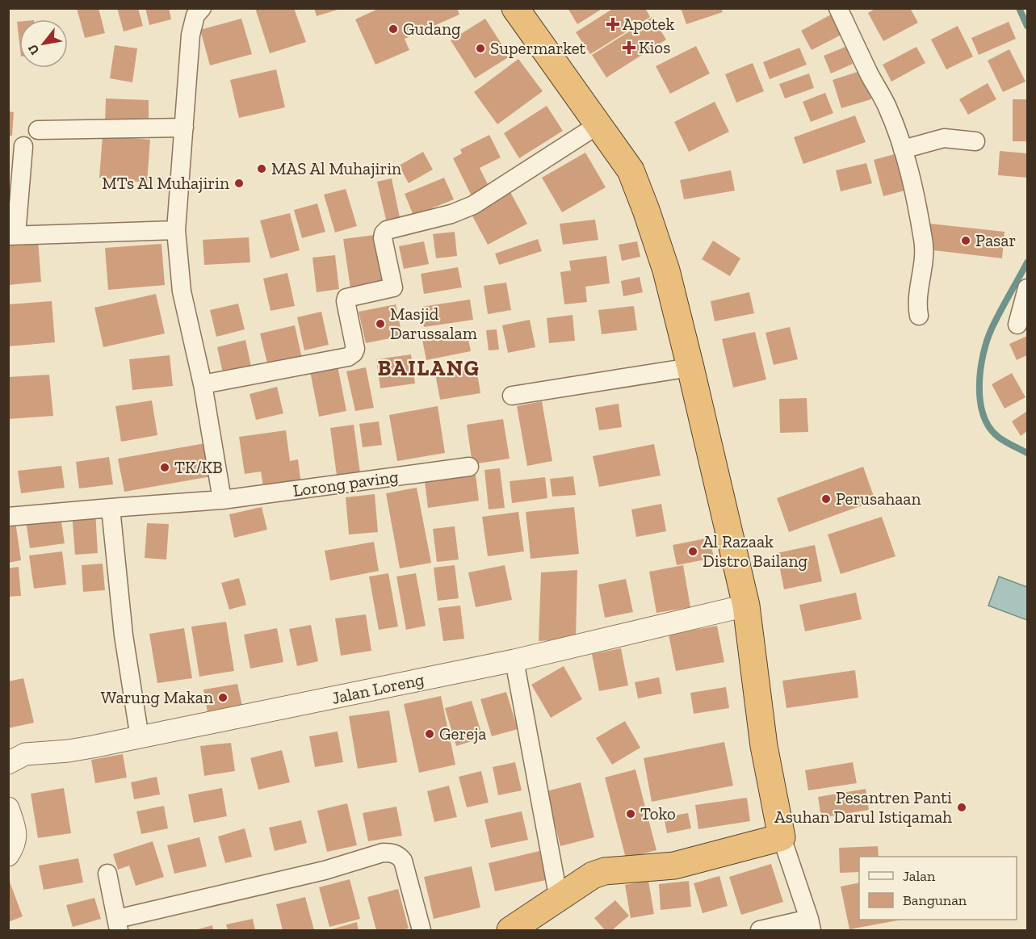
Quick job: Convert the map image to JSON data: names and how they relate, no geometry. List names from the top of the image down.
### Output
{
  "streets": {
    "street": ["Lorong paving", "Jalan Loreng"]
  },
  "districts": ["BAILANG"],
  "places": {
    "health": ["Apotek", "Kios"],
    "other": [
      "Gudang",
      "Supermarket",
      "MAS Al Muhajirin",
      "MTs Al Muhajirin",
      "Pasar",
      "Masjid Darussalam",
      "TK/KB",
      "Perusahaan",
      "Al Razaak Distro Bailang",
      "Warung Makan",
      "Gereja",
      "Pesantren Panti Asuhan Darul Istiqamah",
      "Toko"
    ]
  },
  "legend": ["Jalan", "Bangunan"],
  "north": "bottom left"
}
